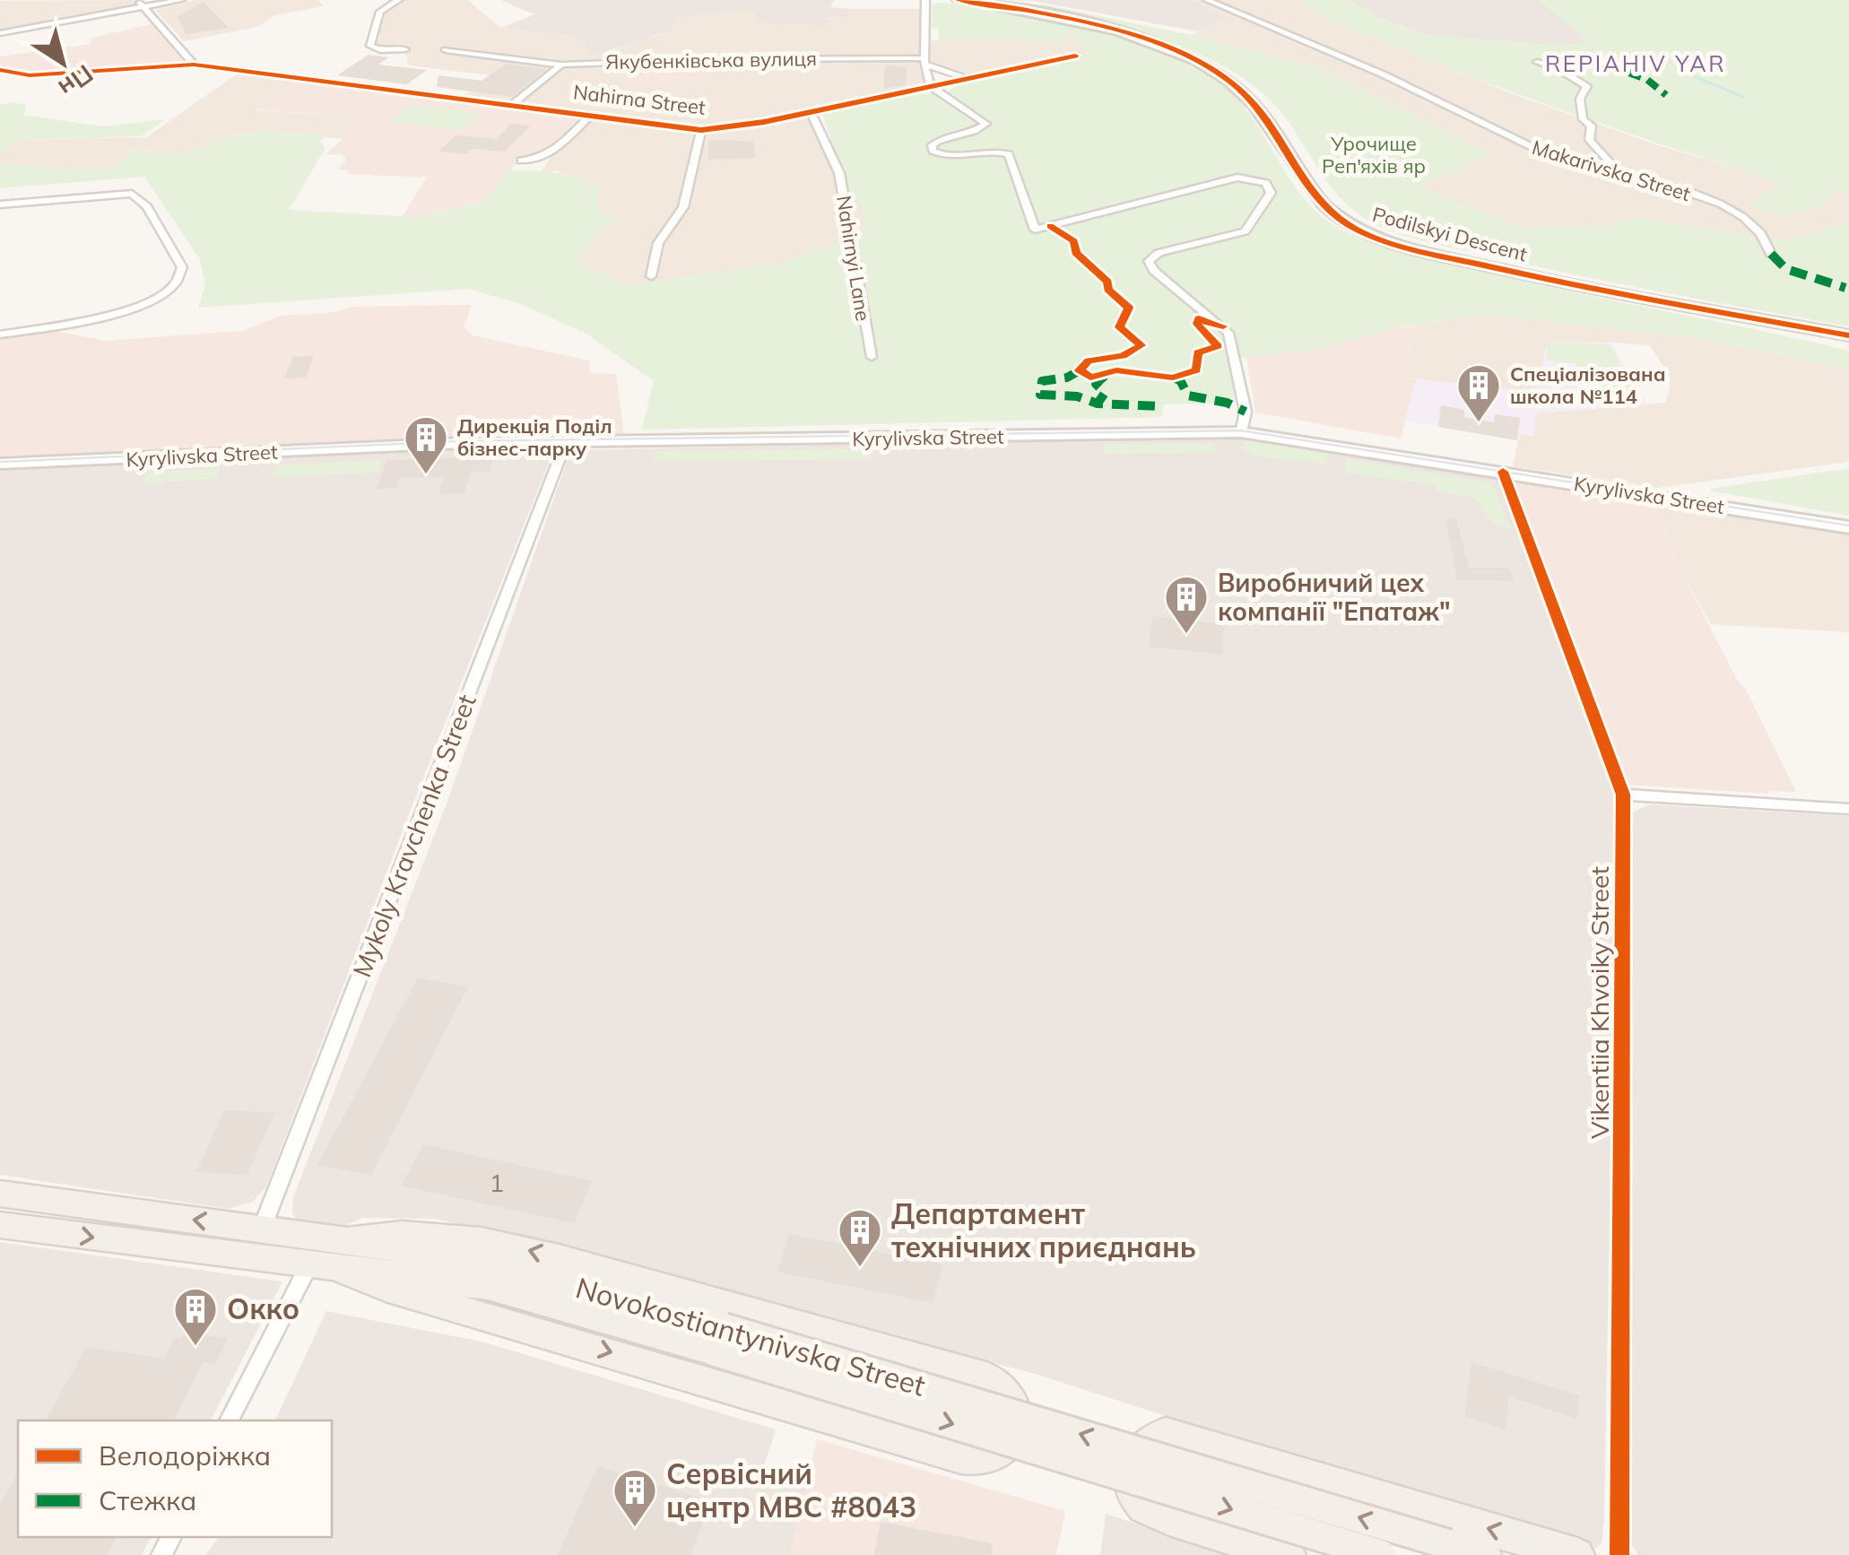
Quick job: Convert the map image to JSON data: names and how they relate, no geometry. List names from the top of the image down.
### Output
{
  "streets": {
    "main road": ["Podilskyi Descent", "Kyrylivska Street", "Novokostiantynivska Street"],
    "street": [
      "Якубенківська вулиця",
      "Nahirna Street",
      "Makarivska Street",
      "Nahirnyi Lane",
      "Mykoly Kravchenka Street",
      "Vikentiia Khvoiky Street"
    ]
  },
  "crossings": [
    ["Nahirna Street", "Nahirnyi Lane"],
    ["Kyrylivska Street", "Mykoly Kravchenka Street"],
    ["Kyrylivska Street", "Vikentiia Khvoiky Street"],
    ["Mykoly Kravchenka Street", "Novokostiantynivska Street"]
  ],
  "districts": ["REPIAHIV YAR"],
  "parks": ["Урочище Реп'яхів яр"],
  "places": {
    "building": [
      "Спеціалізована школа №114",
      "Дирекція Поділ бізнес-парку",
      "Виробничий цех компанії \"Епатаж\"",
      "Департамент технічних приєднань",
      "Окко",
      "Сервісний центр МВС #8043"
    ]
  },
  "house_numbers": ["1"],
  "legend": ["Велодоріжка", "Стежка"],
  "north": "bottom right"
}
